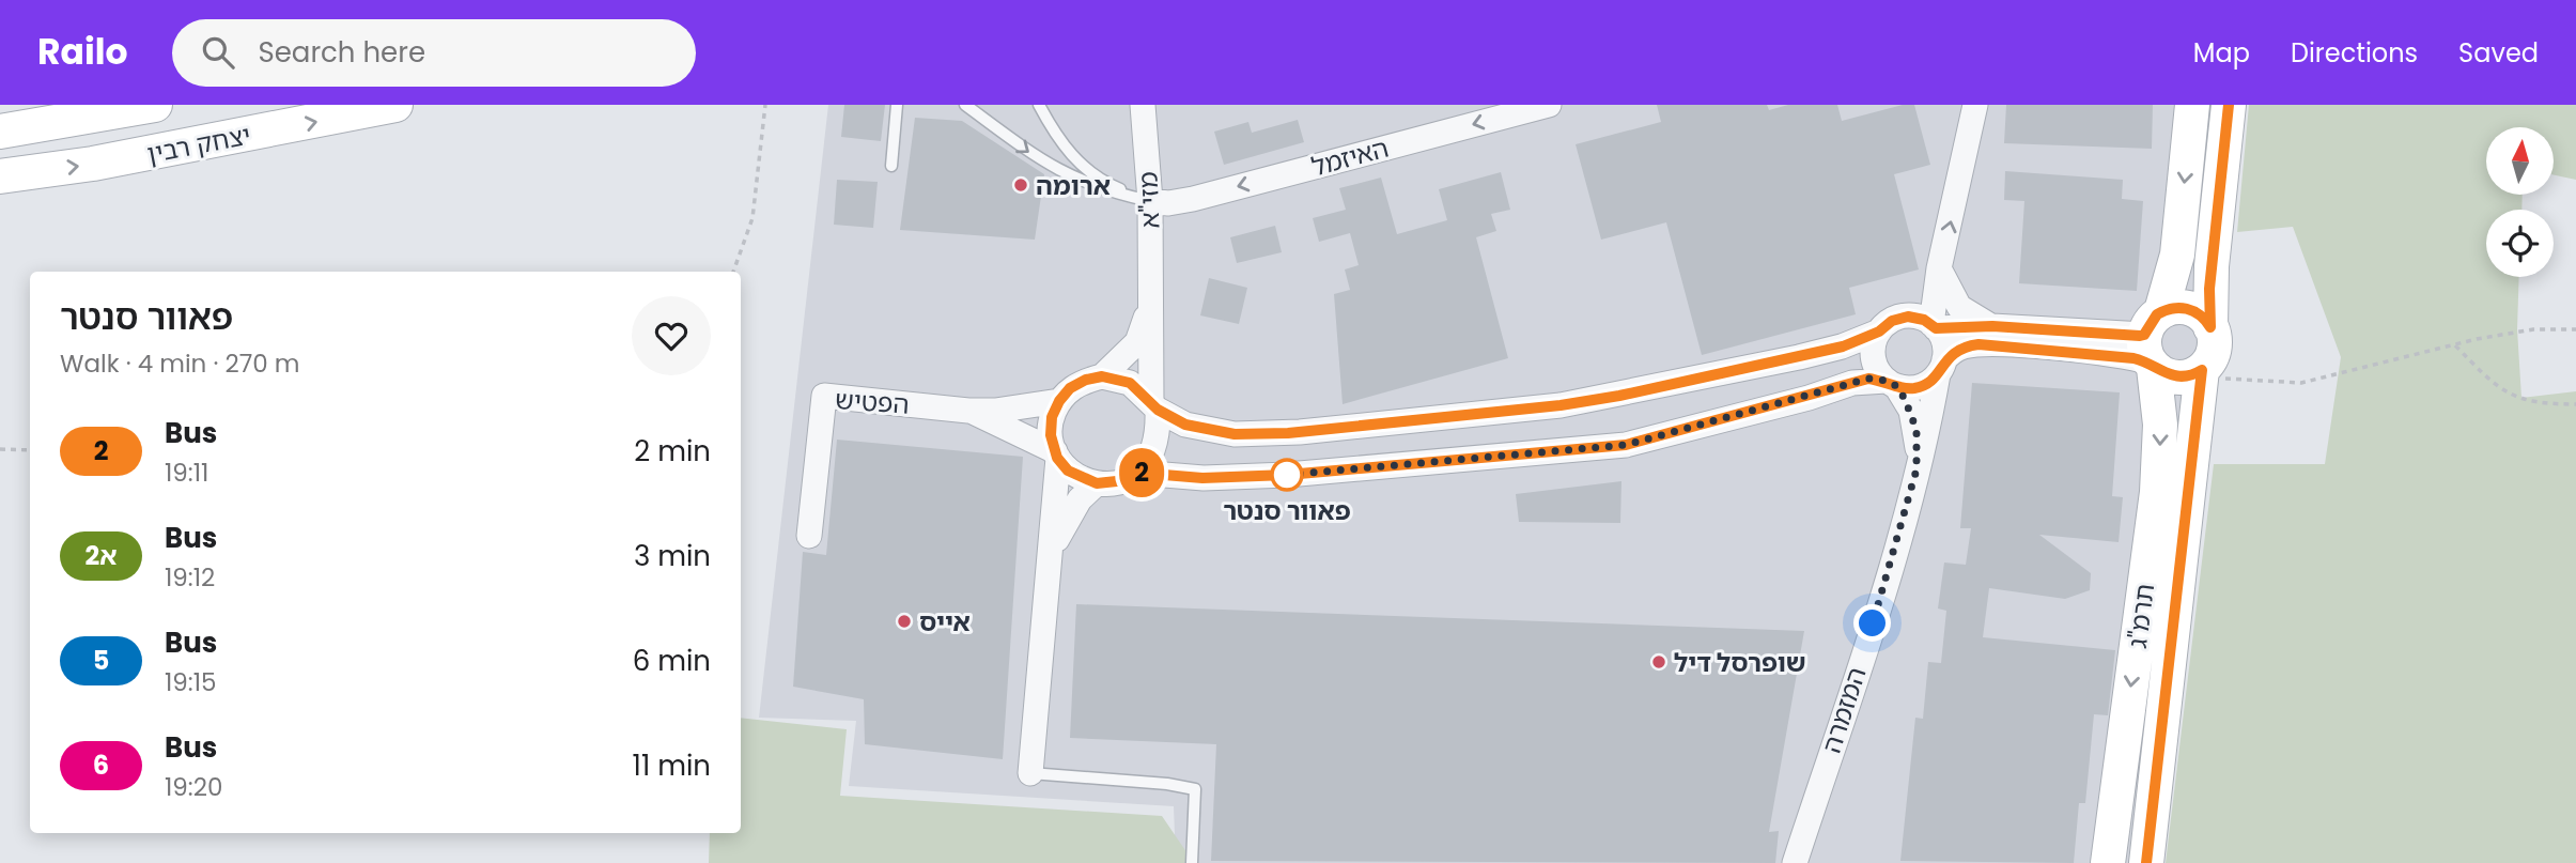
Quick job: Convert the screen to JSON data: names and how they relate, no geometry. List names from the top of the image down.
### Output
{
  "streets": {
    "main road": ["יצחק רבין", "תרמ\"ג"],
    "street": [
      "האיזמל",
      "מזי\"א",
      "הפטיש",
      "המזמרה"
    ]
  },
  "crossings": [
    ["האיזמל", "מזי\"א"],
    ["מזי\"א", "הפטיש"]
  ],
  "one_way": ["האיזמל"],
  "places": [
    "ארומה",
    "פאוור סנטר",
    "אייס",
    "שופרסל דיל"
  ],
  "lines": ["bus line 2"],
  "north": "top",
  "page": {
    "header": "Railo",
    "search": "Search here",
    "nav": ["Map", "Directions", "Saved"],
    "on_map": "2",
    "heading": ["פאוור סנטר", "Walk · 4 min · 270 m"],
    "list": [
      {
        "mark": "2",
        "name": "Bus",
        "note": "19:11",
        "value": "2 min"
      },
      {
        "mark": "2א",
        "name": "Bus",
        "note": "19:12",
        "value": "3 min"
      },
      {
        "mark": "5",
        "name": "Bus",
        "note": "19:15",
        "value": "6 min"
      },
      {
        "mark": "6",
        "name": "Bus",
        "note": "19:20",
        "value": "11 min"
      }
    ]
  }
}
